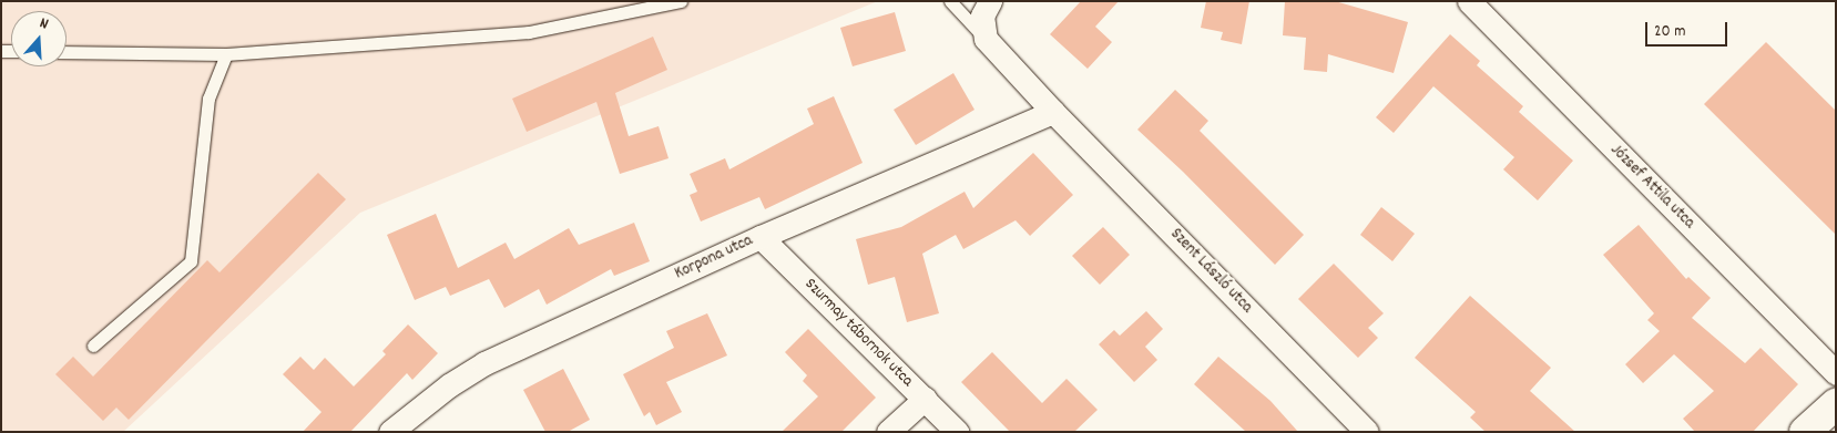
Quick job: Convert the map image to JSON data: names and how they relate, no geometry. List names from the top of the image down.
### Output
{
  "streets": {
    "street": [
      "József Attila utca",
      "Korpona utca",
      "Szent László utca",
      "Szurmay tábornok utca"
    ]
  },
  "crossings": [
    ["Korpona utca", "Szent László utca"],
    ["Korpona utca", "Szurmay tábornok utca"]
  ],
  "scale_bar": "20 m",
  "north": "top"
}
